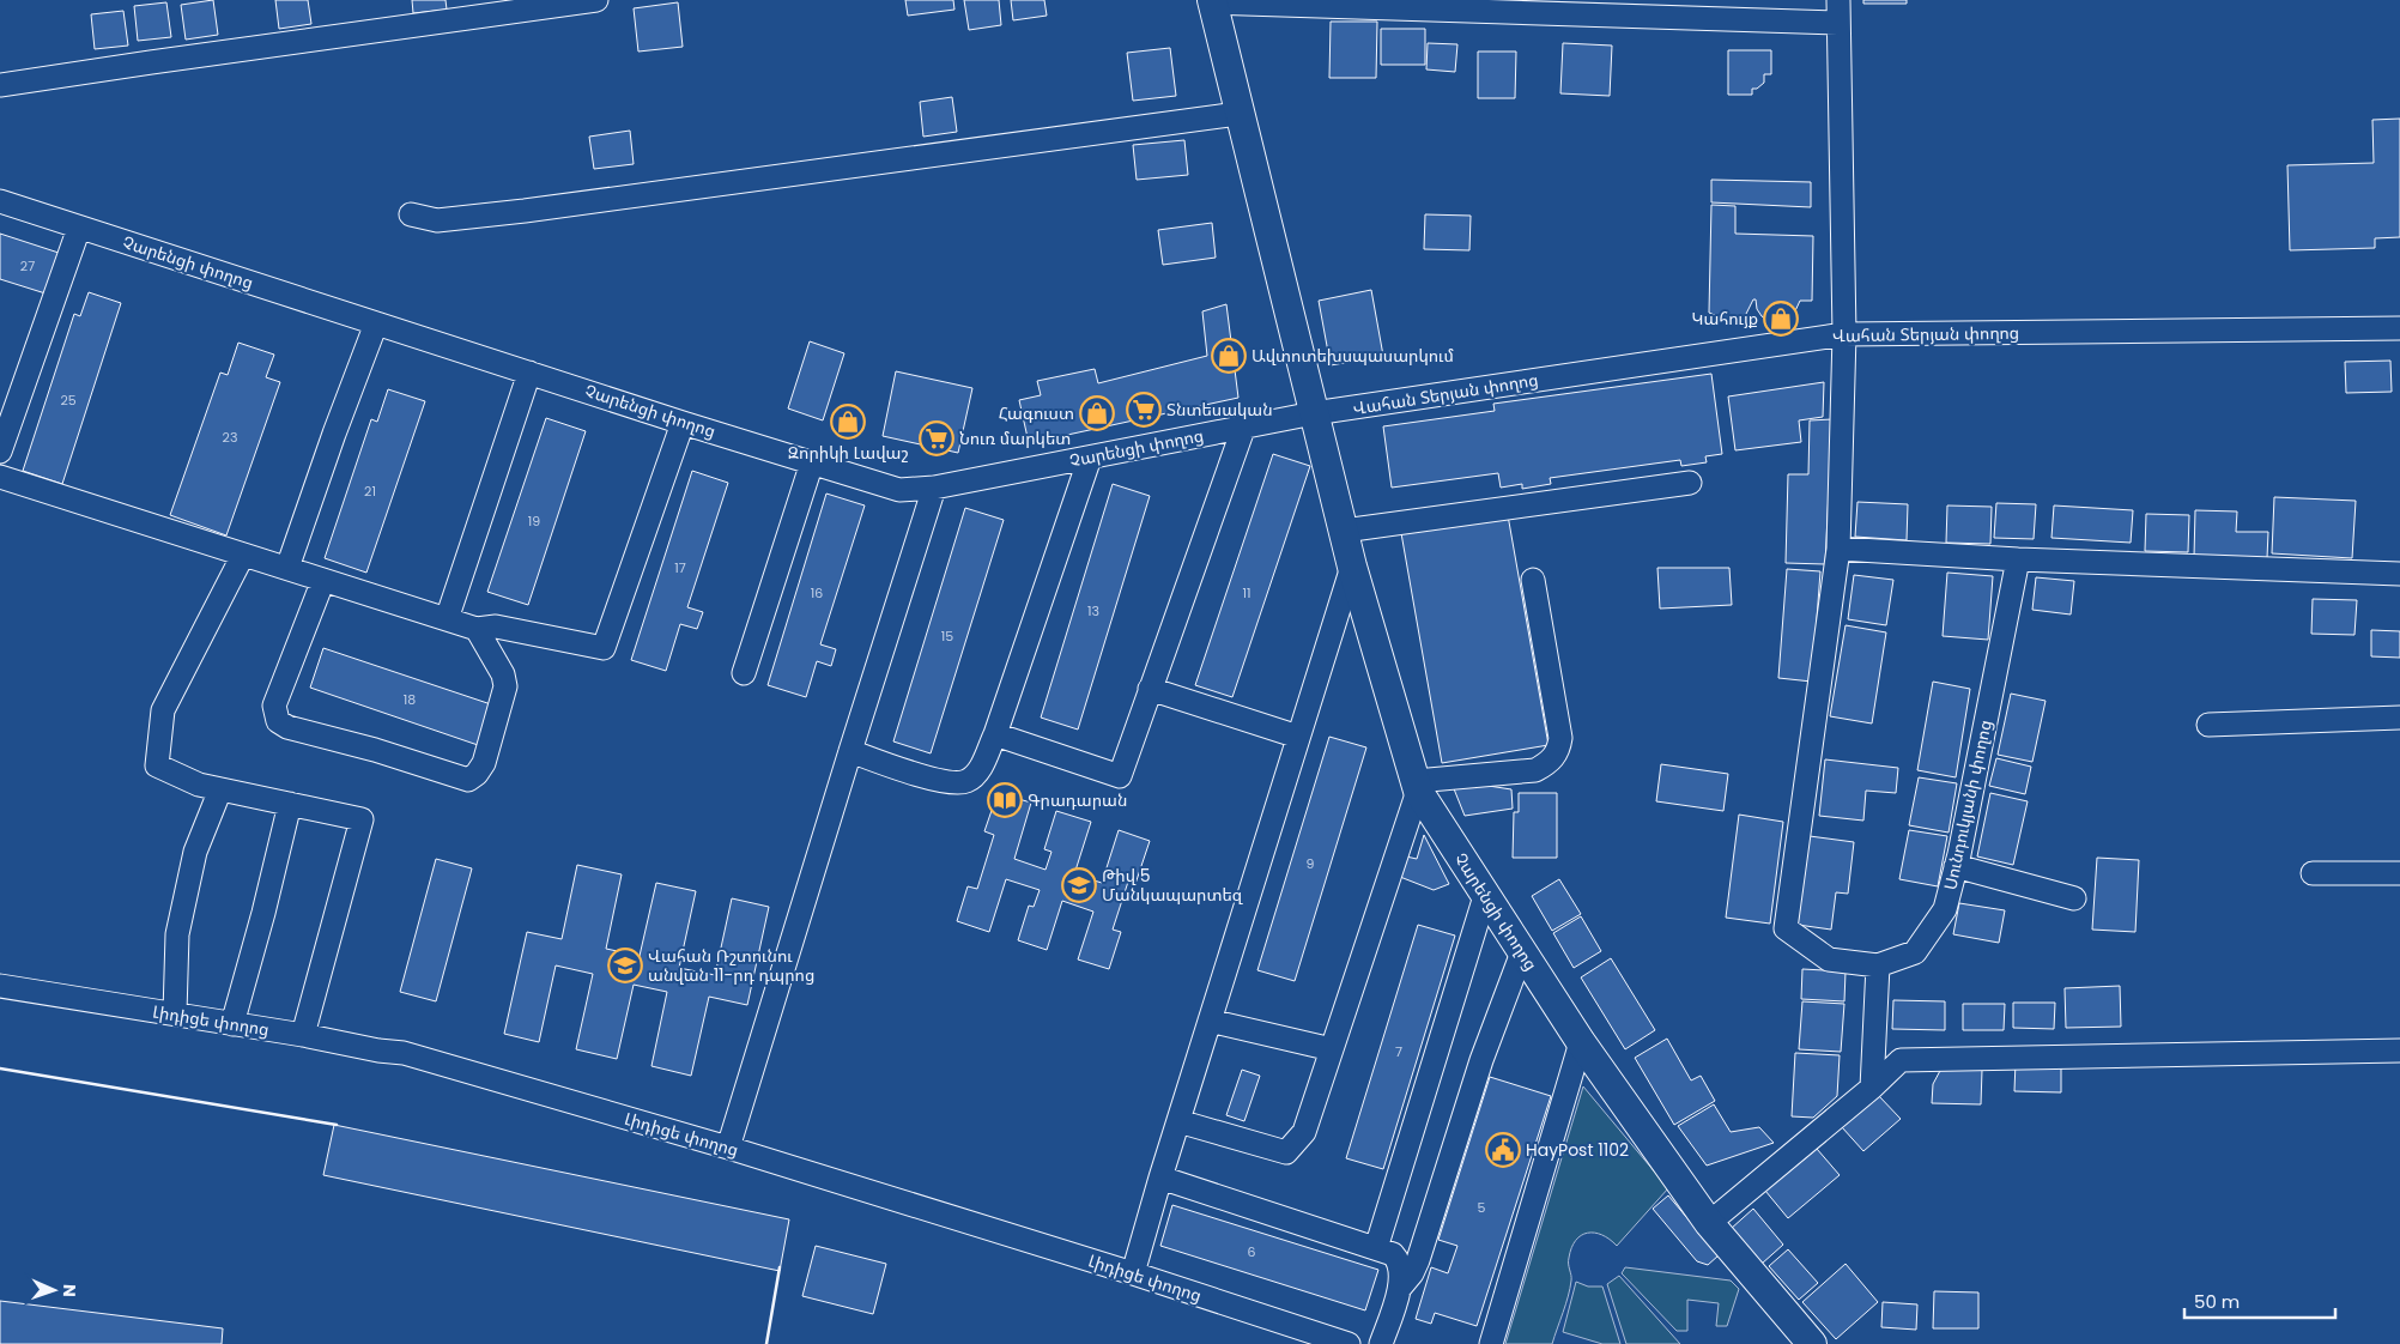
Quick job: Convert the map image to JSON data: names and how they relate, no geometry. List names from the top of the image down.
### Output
{
  "streets": {
    "main road": ["Չարենցի փողոց"],
    "street": ["Վահան Տերյան փողոց", "Սունդուկյանի փողոց", "Լիդիցե փողոց"]
  },
  "crossings": [
    ["Չարենցի փողոց", "Վահան Տերյան փողոց"]
  ],
  "places": {
    "shop": [
      "Կահույք",
      "Ավտոտեխսպասարկում",
      "Հագուստ",
      "Զորիկի Լավաշ"
    ],
    "supermarket": ["Տնտեսական", "Նուռ մարկետ"],
    "library": ["Գրադարան"],
    "school or university": ["Թիվ 5 Մանկապարտեզ", "Վահան Ռշտունու անվան 11-րդ դպրոց"],
    "public building": ["HayPost 1102"]
  },
  "house_numbers": [
    "27",
    "25",
    "23",
    "21",
    "19",
    "17",
    "16",
    "11",
    "13",
    "15",
    "18",
    "9",
    "7",
    "5",
    "6"
  ],
  "scale_bar": "50 m",
  "north": "right"
}
